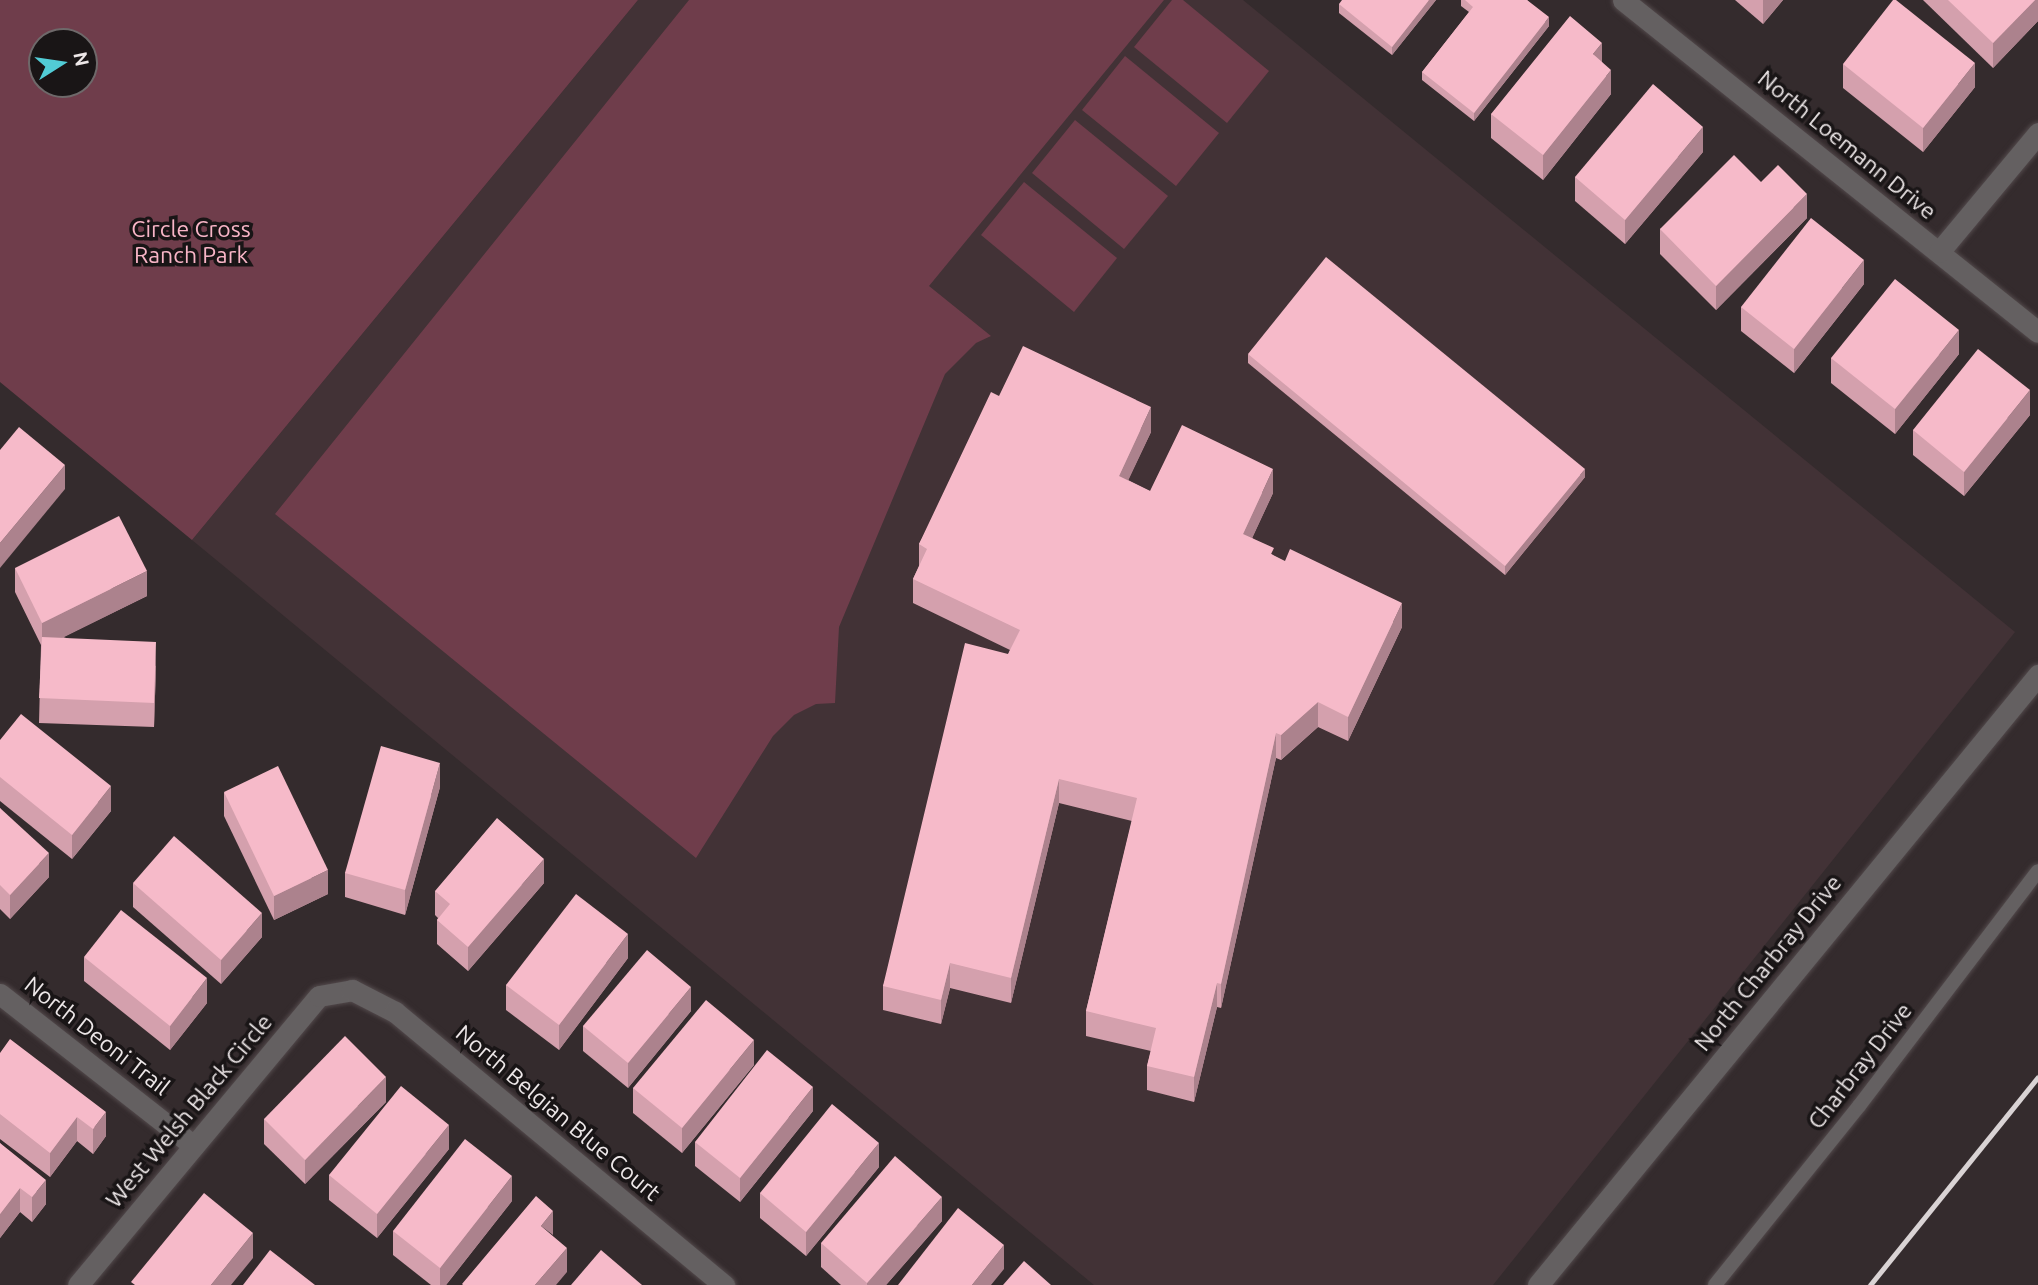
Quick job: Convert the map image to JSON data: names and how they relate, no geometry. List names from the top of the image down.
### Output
{
  "streets": {
    "street": [
      "North Loemann Drive",
      "North Charbray Drive",
      "North Deoni Trail",
      "West Welsh Black Circle",
      "North Belgian Blue Court"
    ],
    "lane": ["Charbray Drive"]
  },
  "crossings": [
    ["North Deoni Trail", "West Welsh Black Circle"],
    ["West Welsh Black Circle", "North Belgian Blue Court"]
  ],
  "parks": ["Circle Cross Ranch Park"],
  "north": "right"
}
